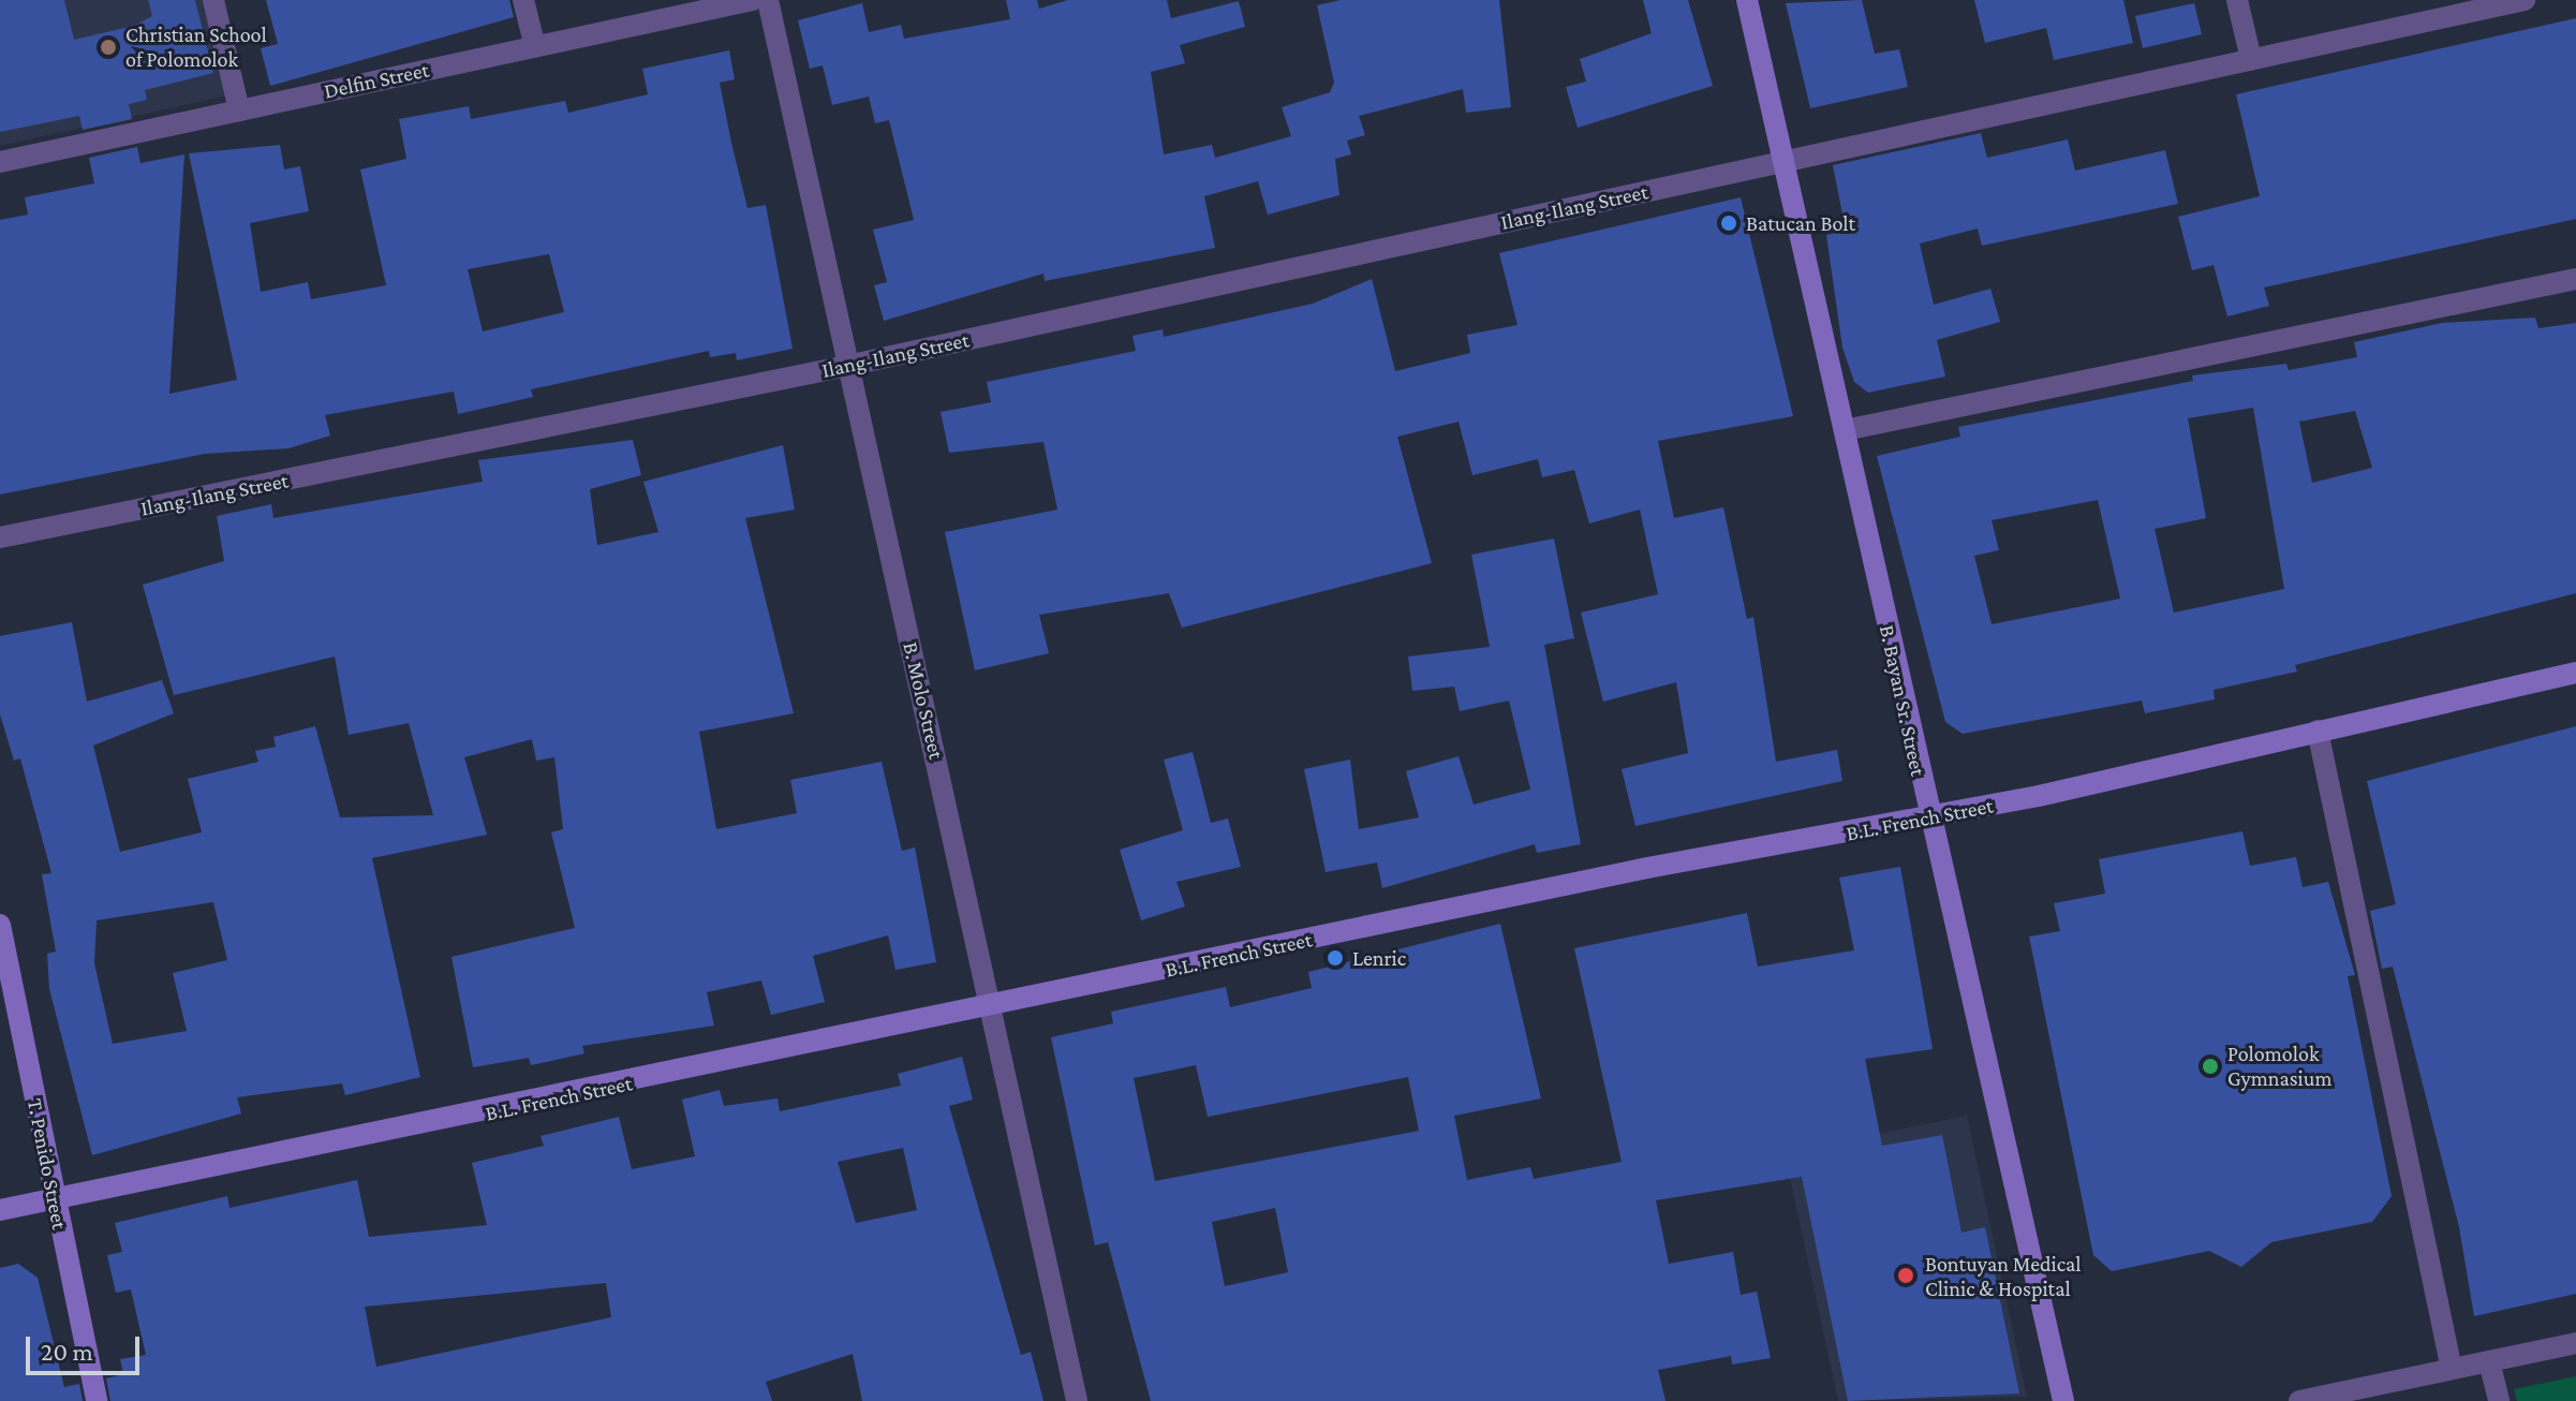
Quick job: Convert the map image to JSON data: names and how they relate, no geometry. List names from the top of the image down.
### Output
{
  "streets": {
    "street": [
      "Delfin Street",
      "Ilang-Ilang Street",
      "B. Molo Street",
      "B. Bayan Sr. Street",
      "B.L. French Street",
      "T. Penido Street"
    ]
  },
  "crossings": [
    ["Ilang-Ilang Street", "B. Molo Street"],
    ["Ilang-Ilang Street", "B. Bayan Sr. Street"],
    ["B. Molo Street", "B.L. French Street"],
    ["B. Bayan Sr. Street", "B.L. French Street"],
    ["B.L. French Street", "T. Penido Street"]
  ],
  "places": [
    "Christian School of Polomolok",
    "Batucan Bolt",
    "Lenric",
    "Polomolok Gymnasium",
    "Bontuyan Medical Clinic & Hospital"
  ],
  "scale_bar": "20 m"
}
